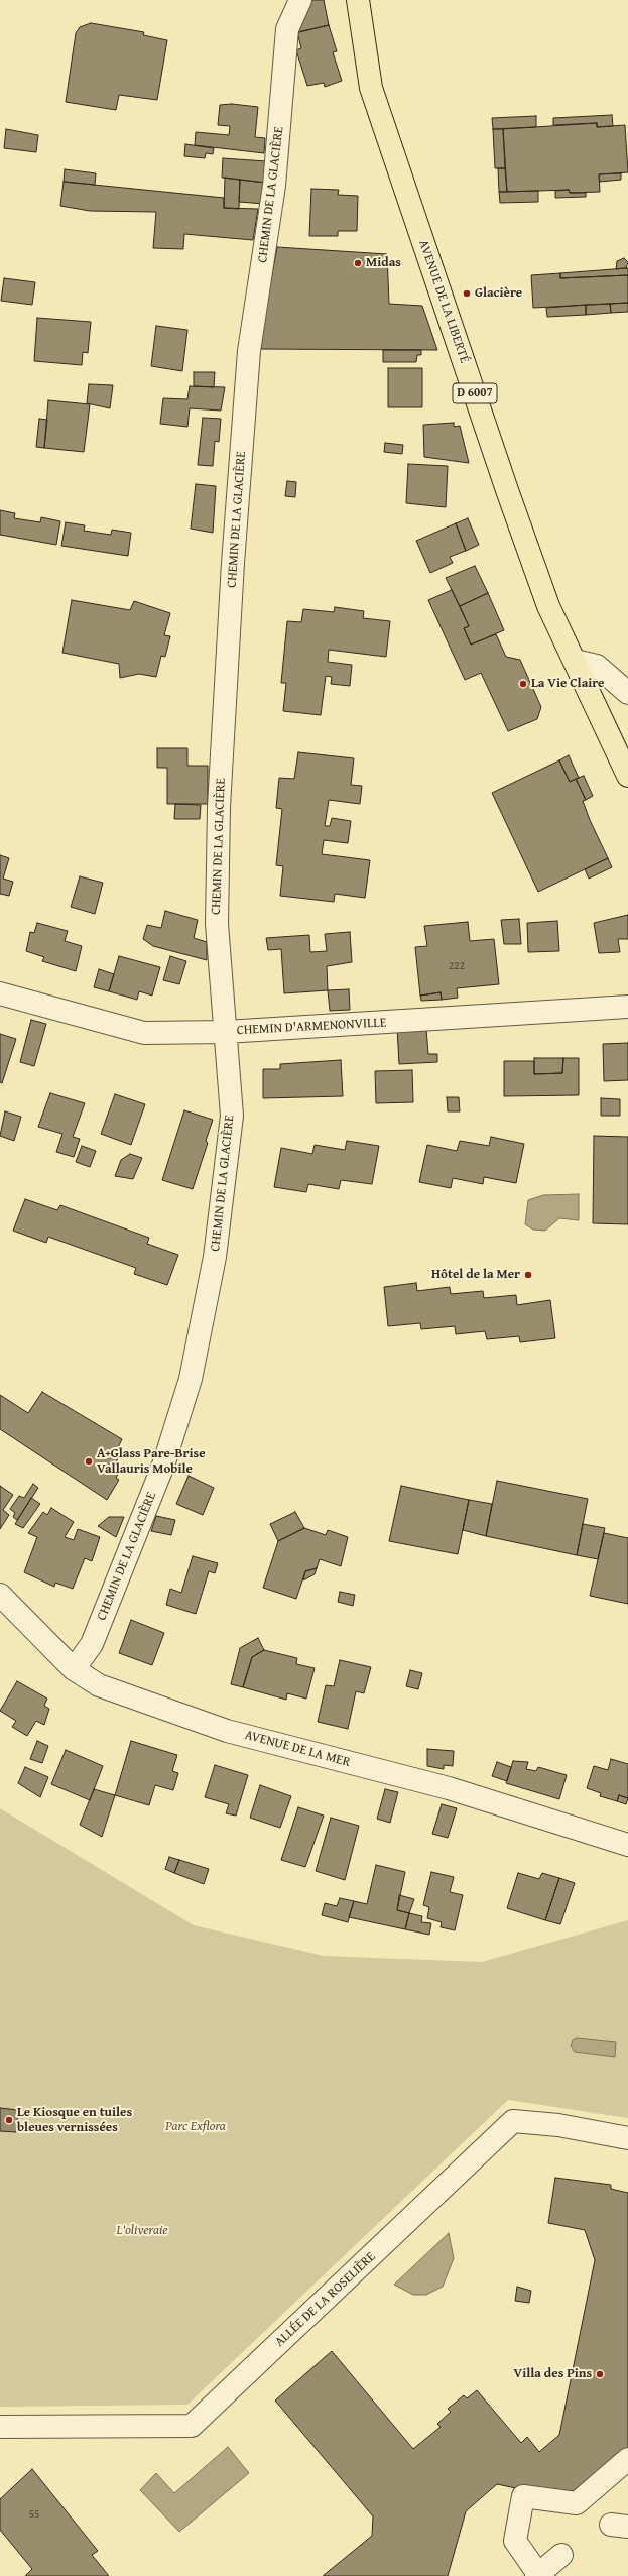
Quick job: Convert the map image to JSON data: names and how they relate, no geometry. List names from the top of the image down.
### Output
{
  "streets": {
    "main road": ["AVENUE DE LA LIBERTÉ", "D 6007"],
    "street": [
      "CHEMIN DE LA GLACIÈRE",
      "CHEMIN D'ARMENONVILLE",
      "AVENUE DE LA MER",
      "ALLÉE DE LA ROSELIÈRE"
    ]
  },
  "crossings": [
    ["CHEMIN DE LA GLACIÈRE", "CHEMIN D'ARMENONVILLE"],
    ["CHEMIN DE LA GLACIÈRE", "AVENUE DE LA MER"]
  ],
  "parks": ["Parc Exflora", "L'oliveraie"],
  "places": [
    "Midas",
    "Glacière",
    "La Vie Claire",
    "Hôtel de la Mer",
    "A+Glass Pare-Brise Vallauris Mobile",
    "Le Kiosque en tuiles bleues vernissées",
    "Villa des Pins"
  ],
  "house_numbers": ["222", "55"]
}
